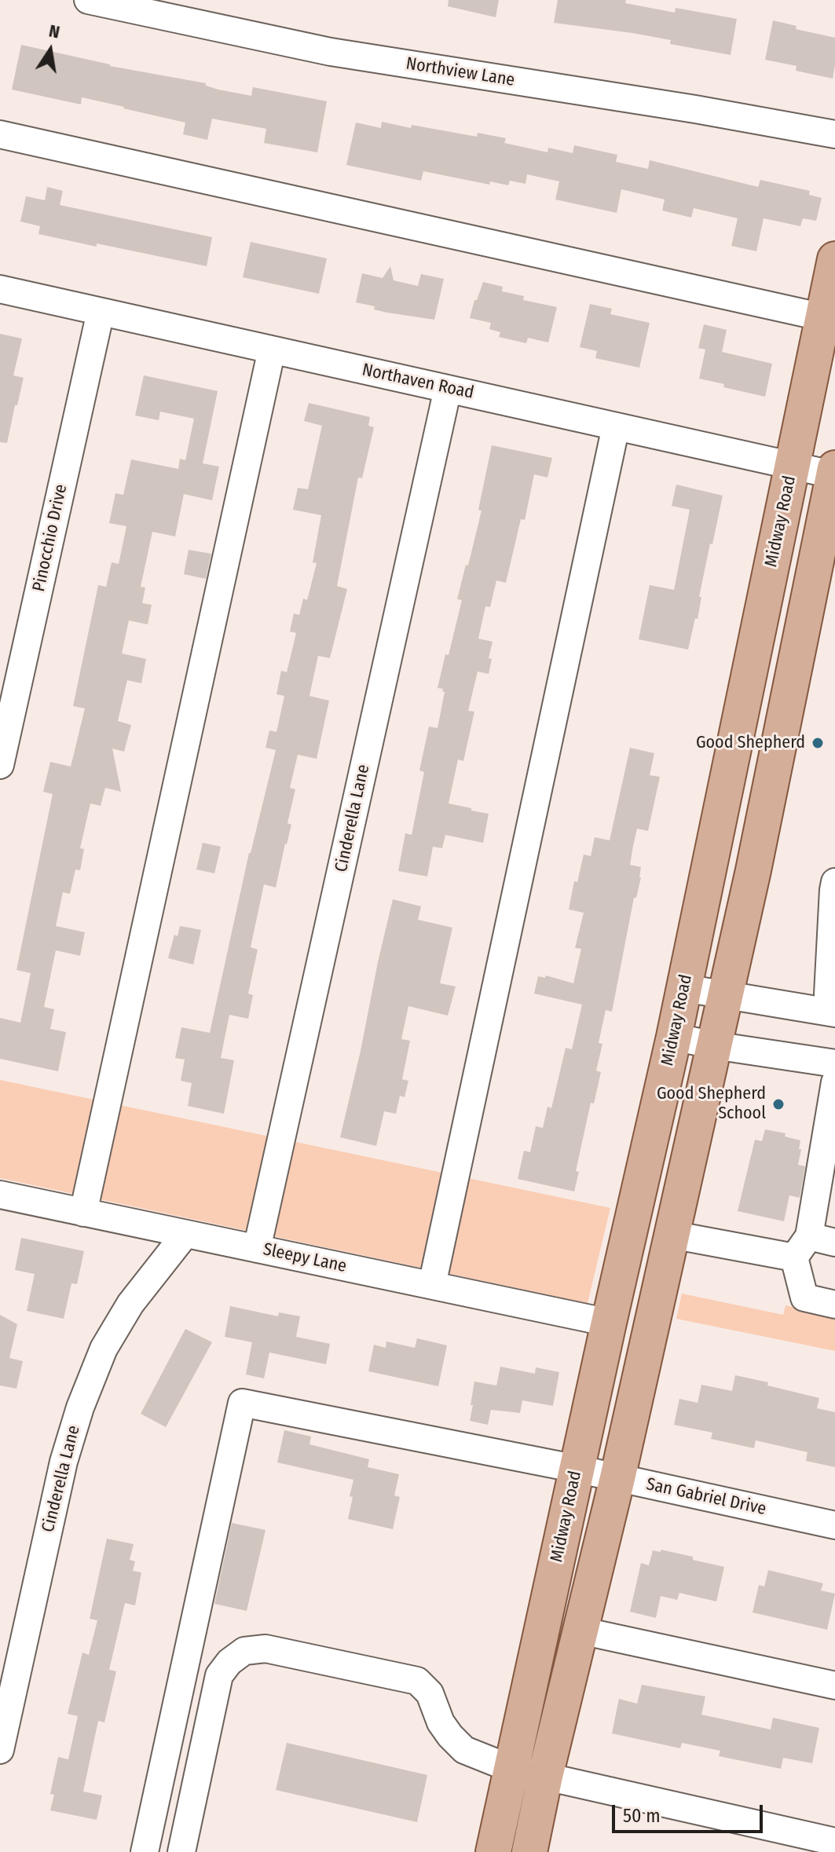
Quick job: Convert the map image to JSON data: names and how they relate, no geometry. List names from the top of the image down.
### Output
{
  "streets": {
    "main road": ["Midway Road"],
    "street": [
      "Northview Lane",
      "Northaven Road",
      "Pinocchio Drive",
      "Cinderella Lane",
      "Sleepy Lane",
      "San Gabriel Drive"
    ]
  },
  "crossings": [
    ["Northaven Road", "Midway Road"],
    ["Northaven Road", "Pinocchio Drive"],
    ["Northaven Road", "Cinderella Lane"],
    ["Midway Road", "Sleepy Lane"],
    ["Midway Road", "San Gabriel Drive"],
    ["Cinderella Lane", "Sleepy Lane"]
  ],
  "places": ["Good Shepherd", "Good Shepherd School"],
  "scale_bar": "50 m",
  "north": "top"
}
